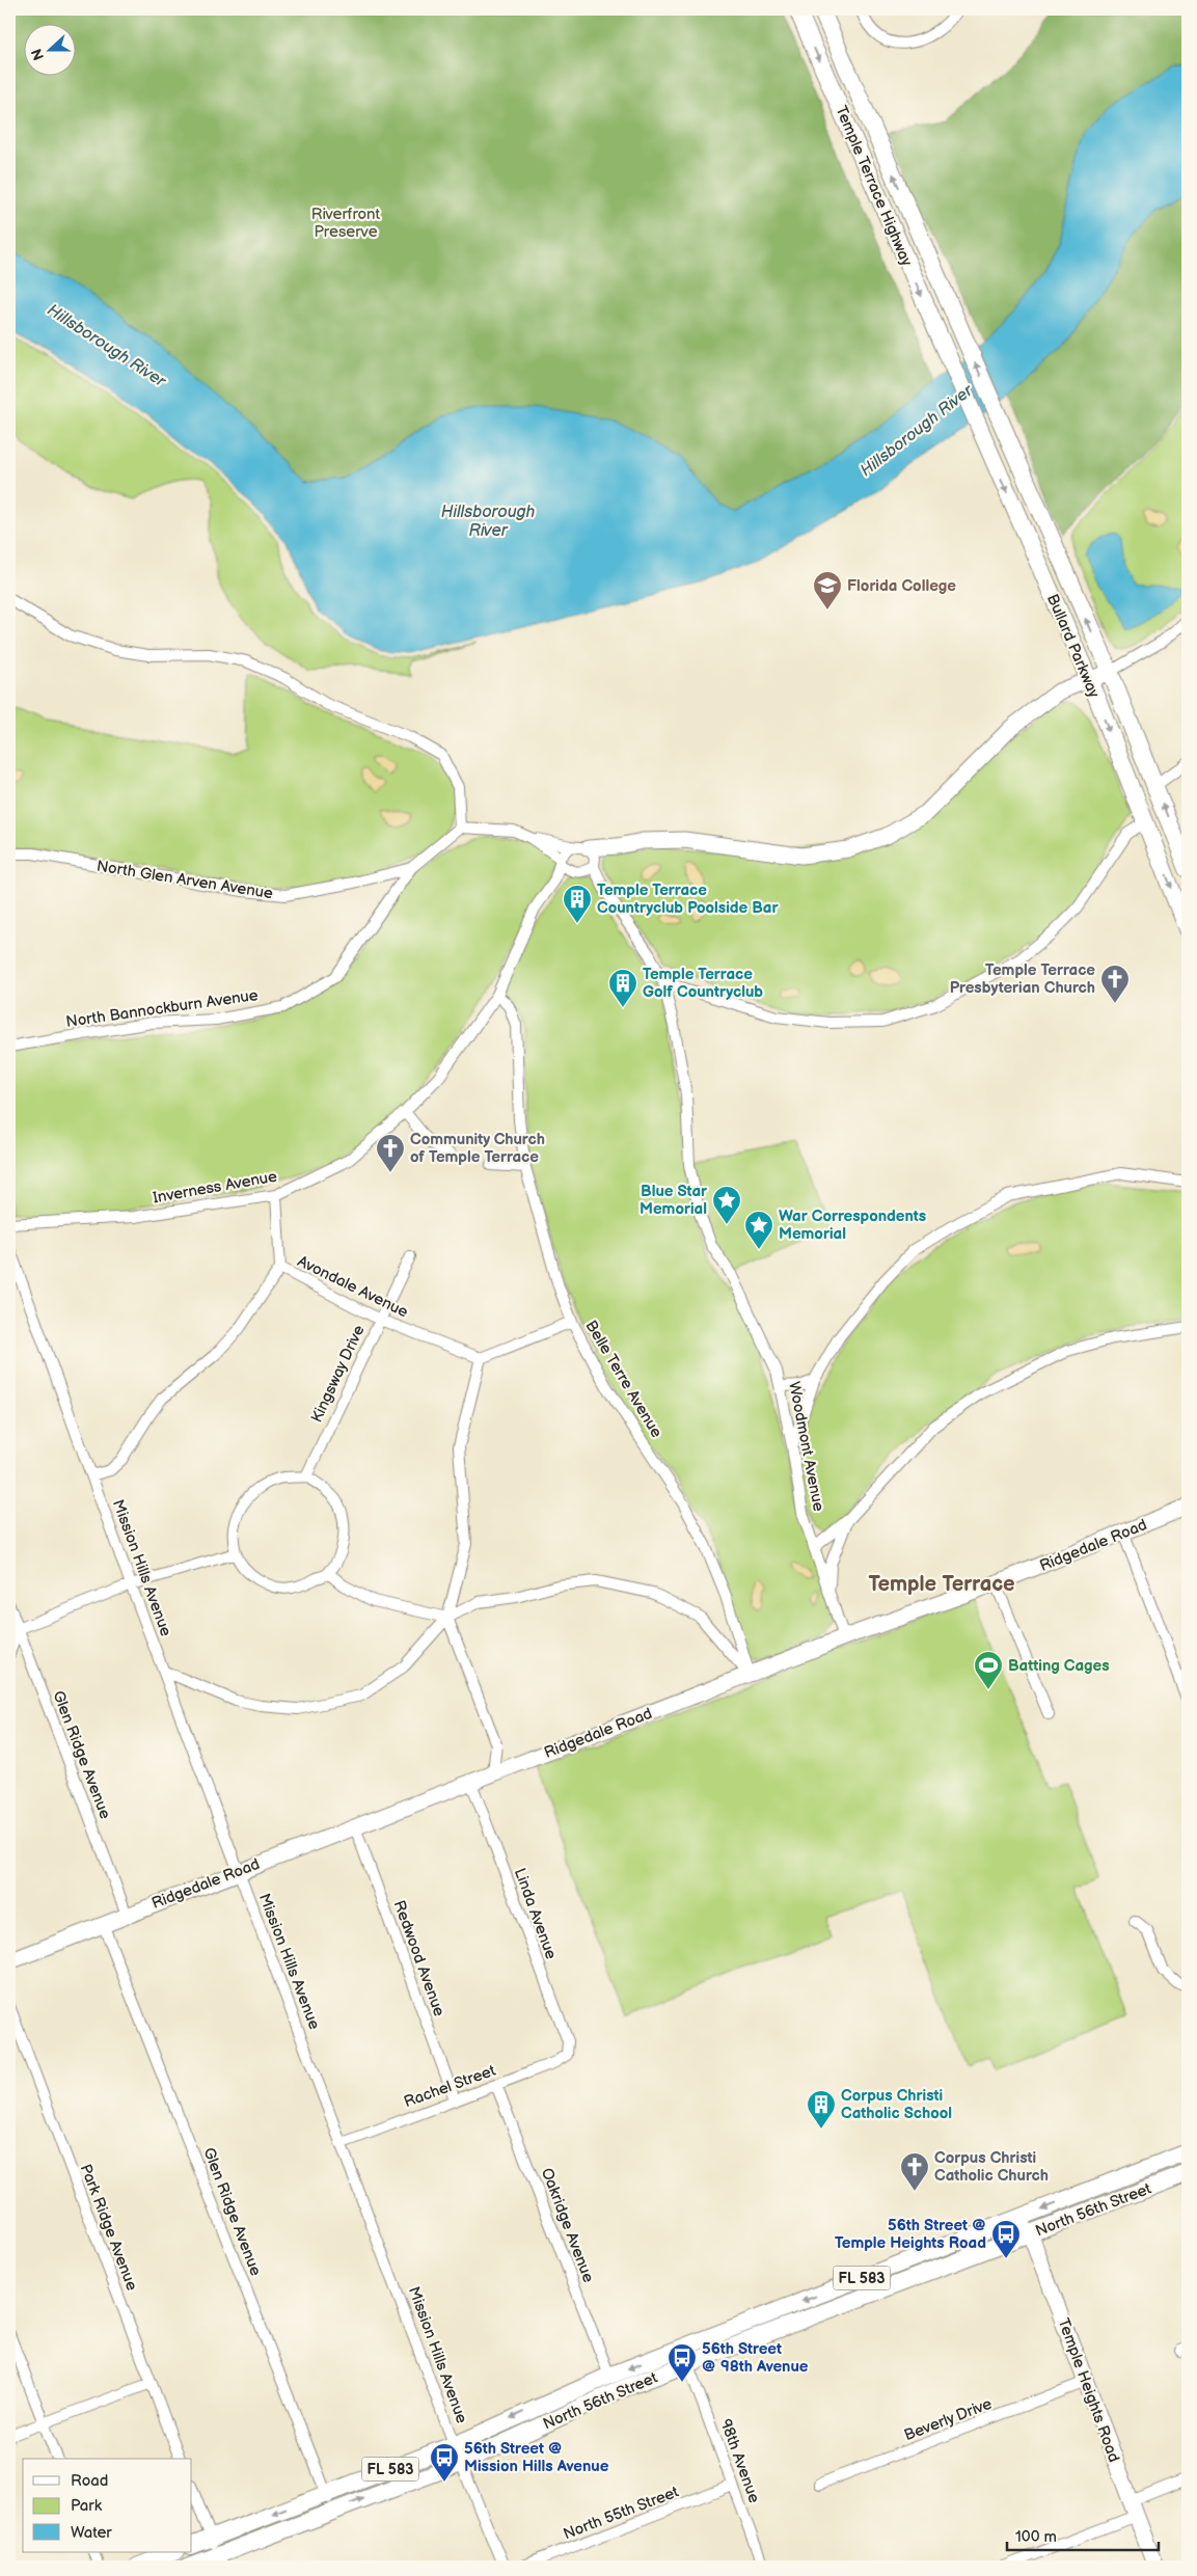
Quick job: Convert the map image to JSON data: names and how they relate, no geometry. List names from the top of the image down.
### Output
{
  "streets": {
    "main road": [
      "Temple Terrace Highway",
      "Bullard Parkway",
      "North 56th Street",
      "FL 583"
    ],
    "street": [
      "North Glen Arven Avenue",
      "North Bannockburn Avenue",
      "Inverness Avenue",
      "Avondale Avenue",
      "Kingsway Drive",
      "Belle Terre Avenue",
      "Woodmont Avenue",
      "Ridgedale Road",
      "Mission Hills Avenue",
      "Glen Ridge Avenue",
      "Linda Avenue",
      "Redwood Avenue",
      "Rachel Street",
      "Oakridge Avenue",
      "Park Ridge Avenue",
      "Temple Heights Road",
      "Beverly Drive",
      "98th Avenue",
      "North 55th Street"
    ]
  },
  "crossings": [
    ["Temple Terrace Highway", "Bullard Parkway"],
    ["North Glen Arven Avenue", "North Bannockburn Avenue"],
    ["Inverness Avenue", "Avondale Avenue"],
    ["Inverness Avenue", "Belle Terre Avenue"],
    ["Avondale Avenue", "Kingsway Drive"],
    ["Belle Terre Avenue", "Ridgedale Road"],
    ["Woodmont Avenue", "Ridgedale Road"],
    ["Ridgedale Road", "Mission Hills Avenue"],
    ["Ridgedale Road", "Glen Ridge Avenue"],
    ["Ridgedale Road", "Linda Avenue"],
    ["Ridgedale Road", "Redwood Avenue"],
    ["Mission Hills Avenue", "Rachel Street"],
    ["Mission Hills Avenue", "North 56th Street"],
    ["Glen Ridge Avenue", "North 56th Street"],
    ["Linda Avenue", "Rachel Street"],
    ["Redwood Avenue", "Rachel Street"],
    ["Rachel Street", "Oakridge Avenue"],
    ["North 56th Street", "Oakridge Avenue"],
    ["North 56th Street", "Temple Heights Road"],
    ["North 56th Street", "98th Avenue"],
    ["Temple Heights Road", "Beverly Drive"],
    ["98th Avenue", "North 55th Street"]
  ],
  "districts": ["Temple Terrace"],
  "water": ["Hillsborough River"],
  "parks": ["Riverfront Preserve"],
  "places": {
    "school or university": ["Florida College"],
    "building": ["Temple Terrace Countryclub Poolside Bar", "Temple Terrace Golf Countryclub", "Corpus Christi Catholic School"],
    "church": ["Temple Terrace Presbyterian Church", "Community Church of Temple Terrace", "Corpus Christi Catholic Church"],
    "place": ["Blue Star Memorial", "War Correspondents Memorial"],
    "sports": ["Batting Cages"],
    "bus stop": ["56th Street @ Temple Heights Road", "56th Street @ 98th Avenue", "56th Street @ Mission Hills Avenue"]
  },
  "legend": ["Road", "Park", "Water"],
  "scale_bar": "100 m",
  "north": "left"
}
